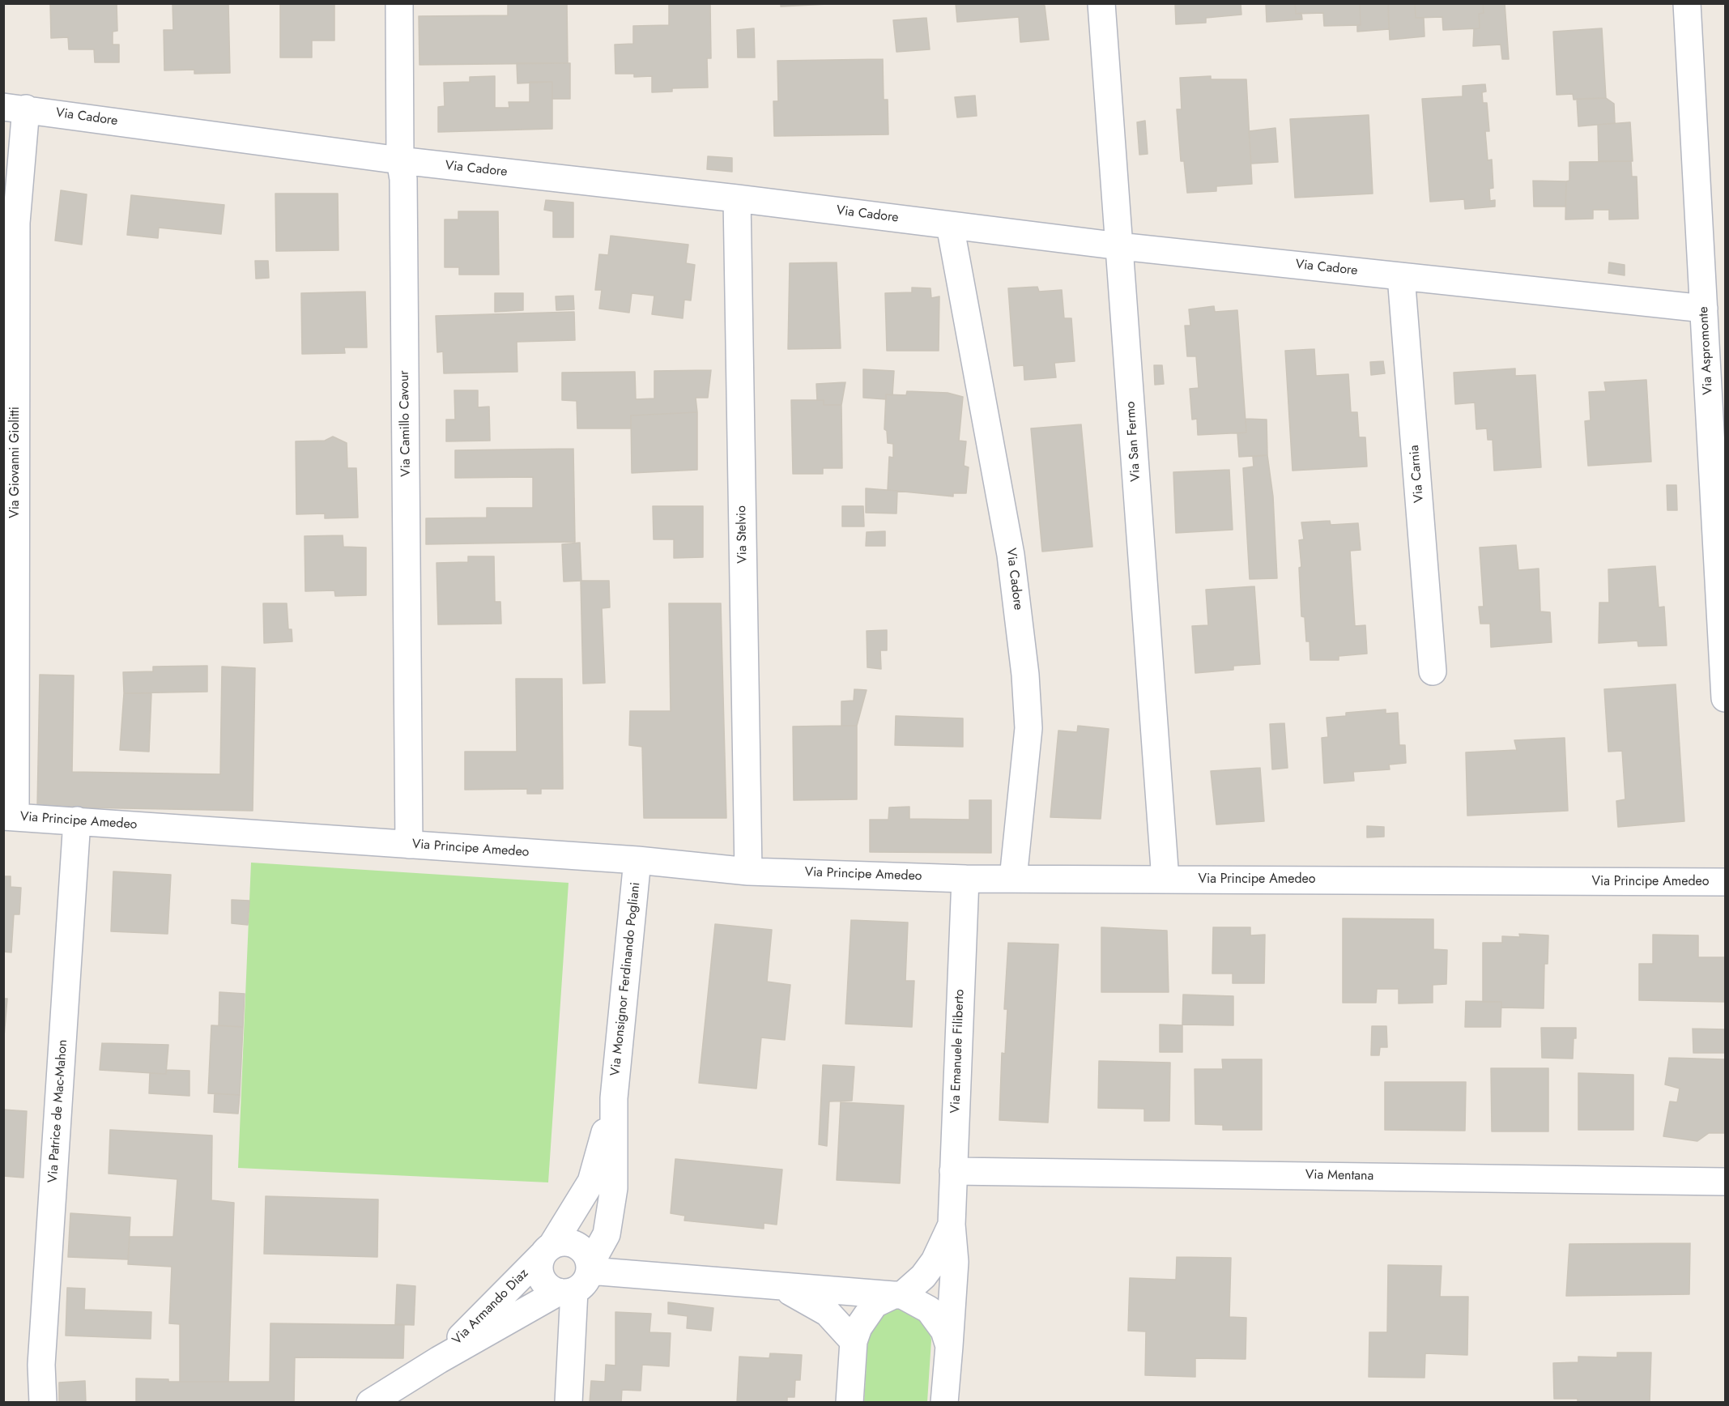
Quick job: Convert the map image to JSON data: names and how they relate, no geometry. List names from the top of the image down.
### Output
{
  "streets": {
    "street": [
      "Via Cadore",
      "Via Aspromonte",
      "Via Camillo Cavour",
      "Via San Fermo",
      "Via Giovanni Giolitti",
      "Via Carnia",
      "Via Stelvio",
      "Via Principe Amedeo",
      "Via Monsignor Ferdinando Pogliani",
      "Via Emanuele Filiberto",
      "Via Patrice de Mac-Mahon",
      "Via Mentana",
      "Via Armando Diaz"
    ]
  },
  "crossings": [
    ["Via Cadore", "Via Aspromonte"],
    ["Via Cadore", "Via Camillo Cavour"],
    ["Via Cadore", "Via San Fermo"],
    ["Via Cadore", "Via Giovanni Giolitti"],
    ["Via Cadore", "Via Carnia"],
    ["Via Cadore", "Via Stelvio"],
    ["Via Cadore", "Via Principe Amedeo"],
    ["Via Camillo Cavour", "Via Principe Amedeo"],
    ["Via San Fermo", "Via Principe Amedeo"],
    ["Via Giovanni Giolitti", "Via Principe Amedeo"],
    ["Via Stelvio", "Via Principe Amedeo"],
    ["Via Principe Amedeo", "Via Monsignor Ferdinando Pogliani"],
    ["Via Principe Amedeo", "Via Emanuele Filiberto"],
    ["Via Principe Amedeo", "Via Patrice de Mac-Mahon"],
    ["Via Monsignor Ferdinando Pogliani", "Via Armando Diaz"],
    ["Via Emanuele Filiberto", "Via Mentana"]
  ]
}
